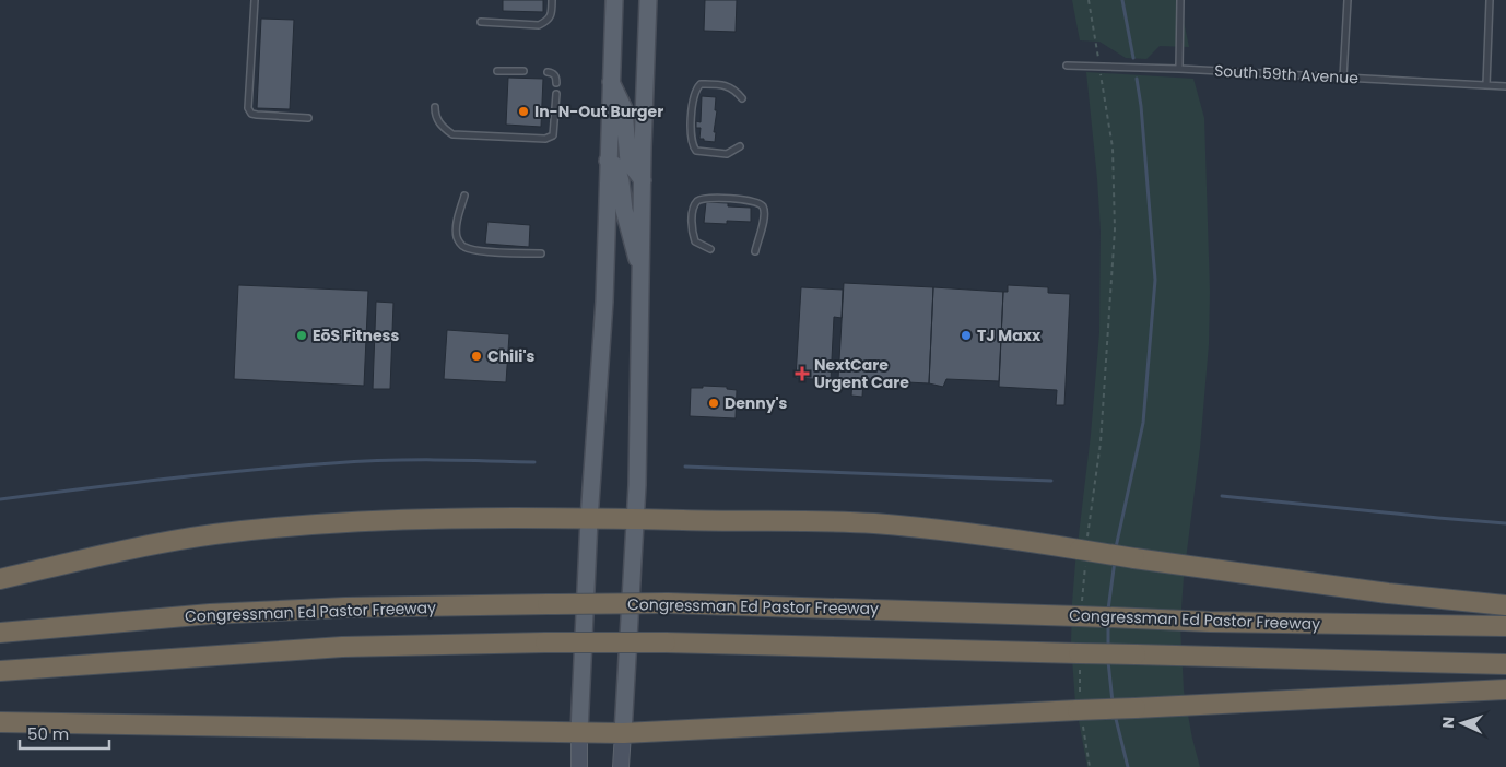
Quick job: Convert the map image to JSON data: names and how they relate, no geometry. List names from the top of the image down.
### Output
{
  "streets": {
    "highway": ["Congressman Ed Pastor Freeway"],
    "lane": ["South 59th Avenue"]
  },
  "places": {
    "other": [
      "In-N-Out Burger",
      "EōS Fitness",
      "TJ Maxx",
      "Chili's",
      "Denny's"
    ],
    "health": ["NextCare Urgent Care"]
  },
  "scale_bar": "50 m",
  "north": "left"
}
